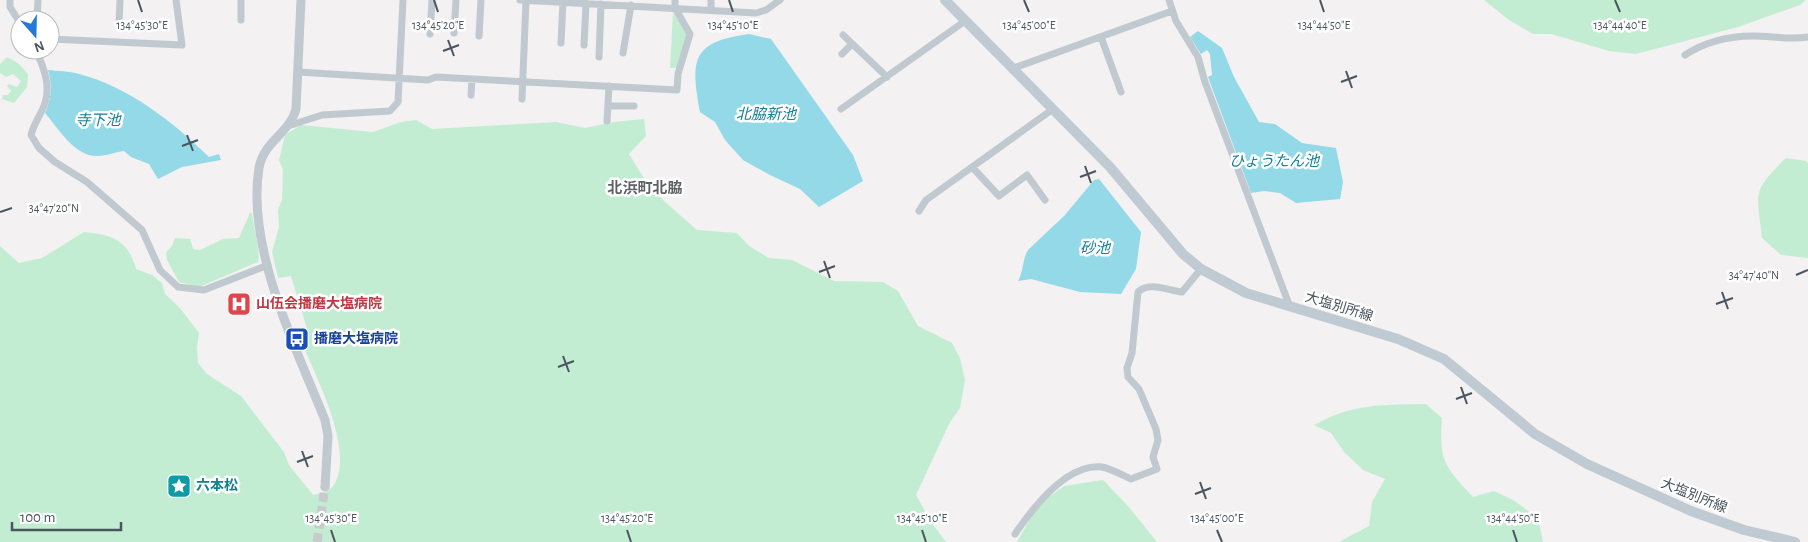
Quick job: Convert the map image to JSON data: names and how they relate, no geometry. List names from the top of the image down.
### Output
{
  "streets": {
    "main road": ["大塩別所線"]
  },
  "districts": ["北浜町北脇"],
  "water": [
    "北脇新池",
    "寺下池",
    "ひょうたん池",
    "砂池"
  ],
  "places": {
    "hospital": ["山伍会播磨大塩病院"],
    "bus stop": ["播磨大塩病院"],
    "place": ["六本松"]
  },
  "scale_bar": "100 m",
  "north": "bottom",
  "coordinates": [
    "134°45'20\"E",
    "134°45'30\"E",
    "134°45'10\"E",
    "134°45'00\"E",
    "134°44'50\"E",
    "134°44'40\"E",
    "34°47'20\"N",
    "34°47'40\"N"
  ]
}
